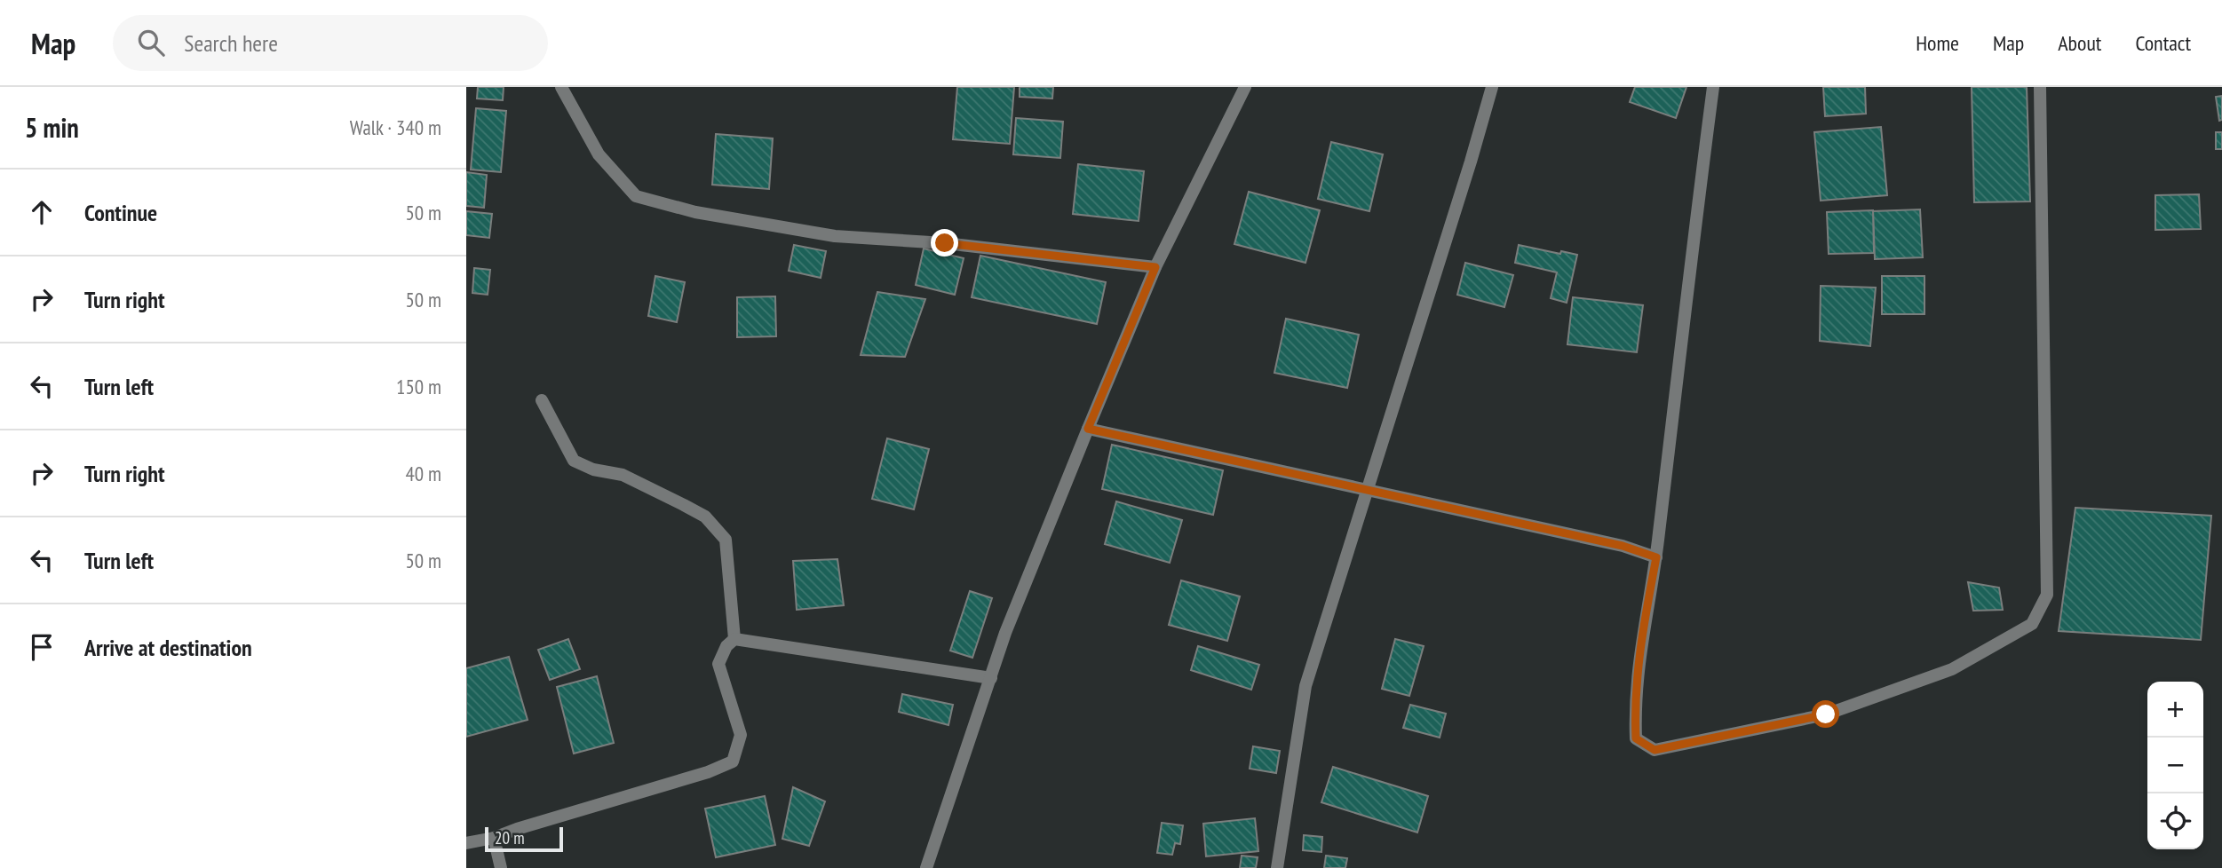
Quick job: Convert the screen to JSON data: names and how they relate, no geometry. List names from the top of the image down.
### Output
{
  "scale_bar": "20 m",
  "page": {
    "header": "Map",
    "search": "Search here",
    "nav": [
      "Home",
      "Map",
      "About",
      "Contact"
    ],
    "heading": ["5 min", "Walk · 340 m"],
    "list": [
      ["Continue", "50 m"],
      ["Turn right", "50 m"],
      ["Turn left", "150 m"],
      ["Turn right", "40 m"],
      ["Turn left", "50 m"],
      "Arrive at destination"
    ],
    "map_buttons": ["+", "−"],
    "scale": "20 m"
  }
}
